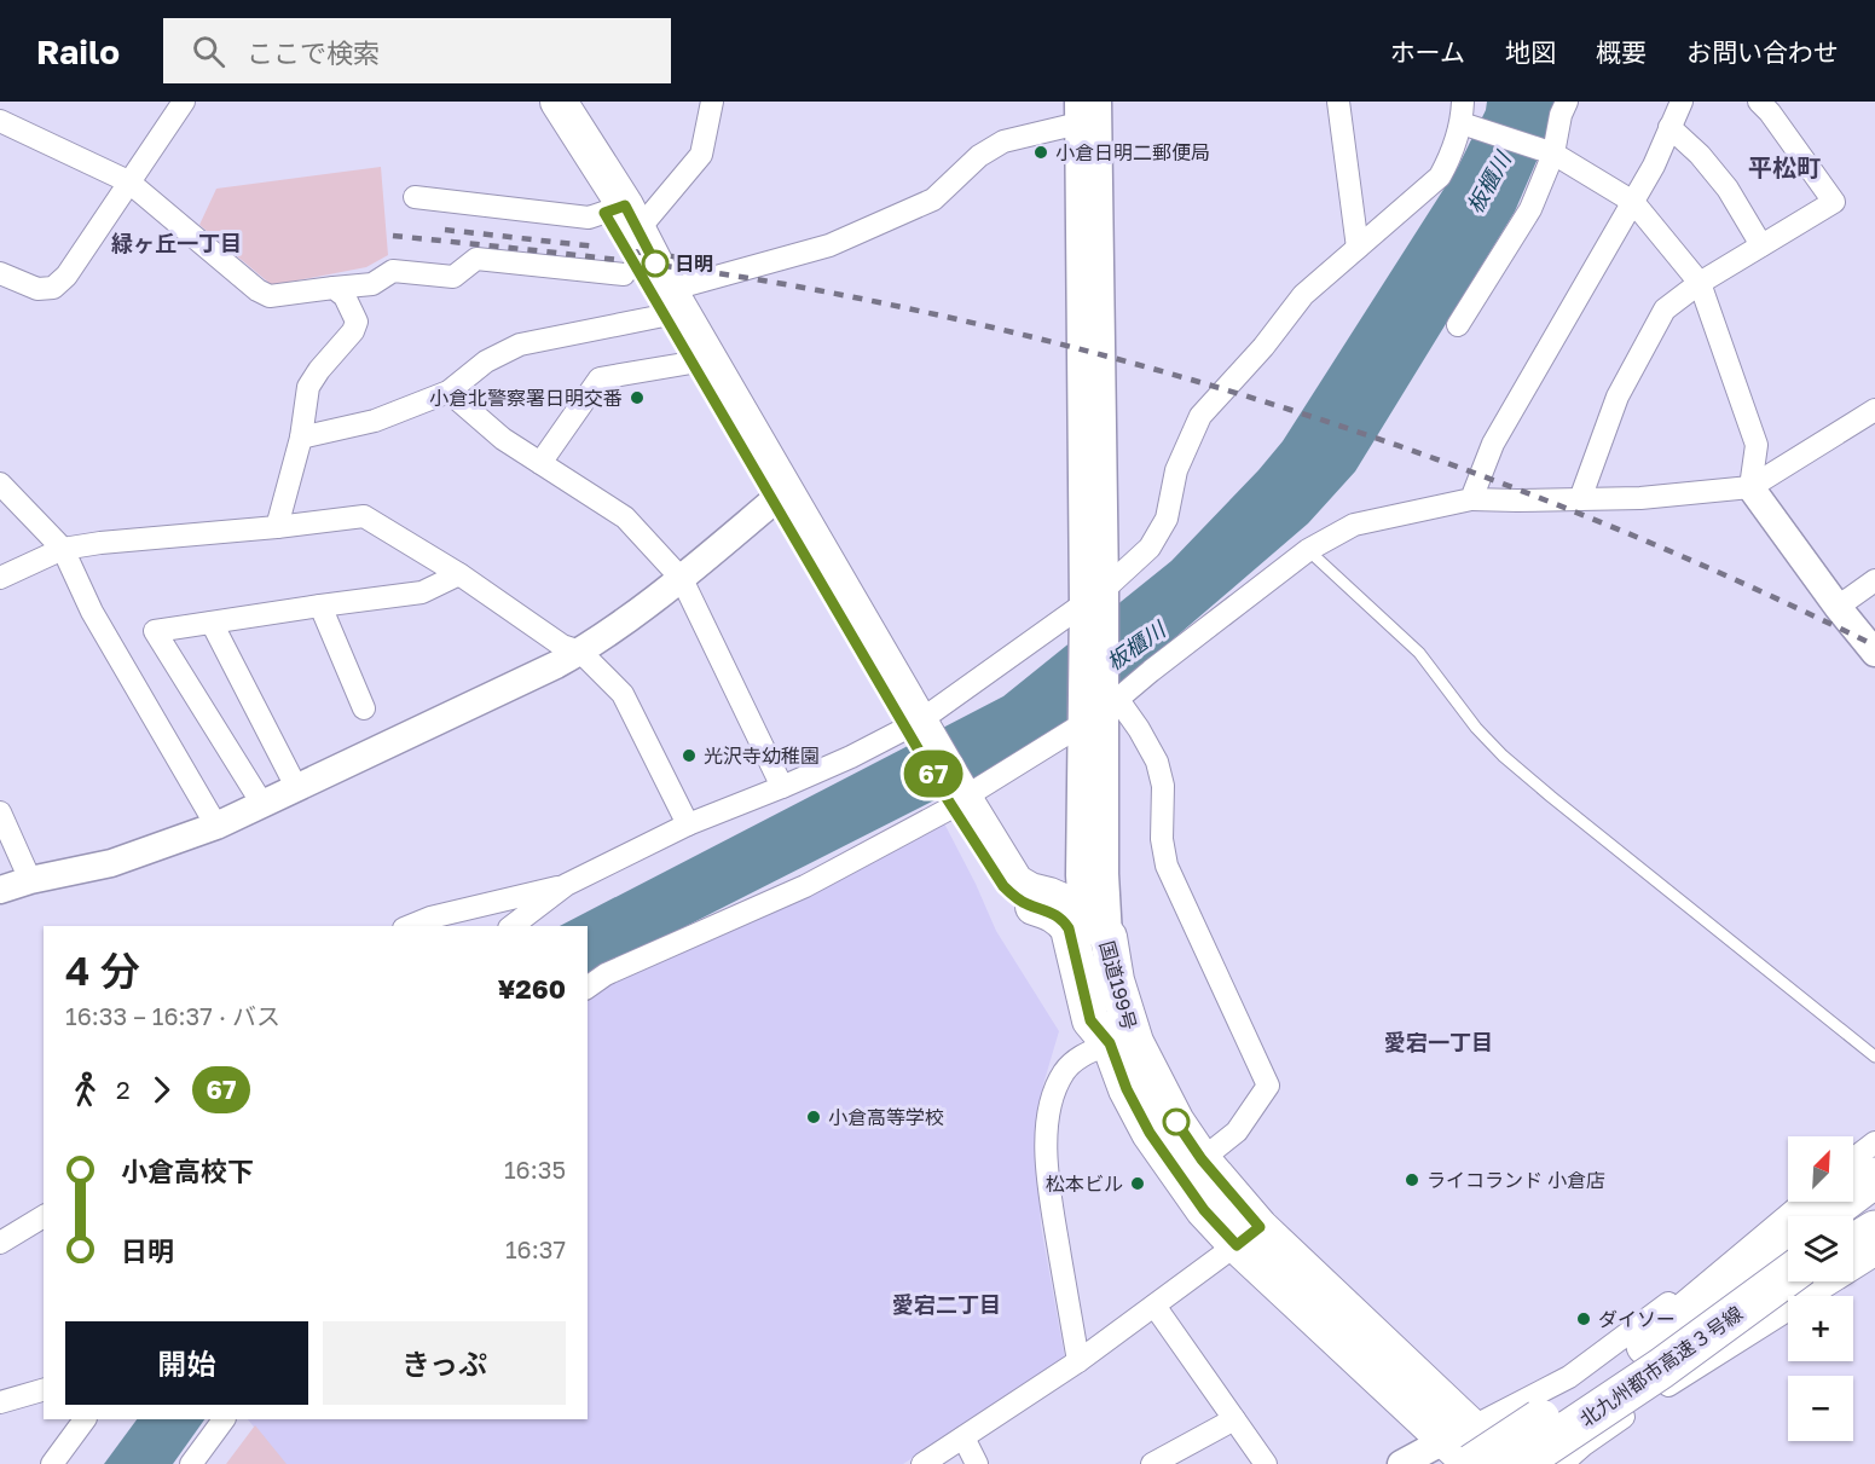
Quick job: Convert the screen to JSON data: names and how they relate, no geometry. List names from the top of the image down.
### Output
{
  "streets": {
    "highway": ["国道199号", "北九州都市高速３号線"]
  },
  "crossings": [
    ["国道199号", "北九州都市高速３号線"]
  ],
  "districts": [
    "平松町",
    "緑ヶ丘一丁目",
    "愛宕一丁目",
    "愛宕二丁目"
  ],
  "water": ["板櫃川"],
  "places": [
    "小倉日明二郵便局",
    "日明",
    "小倉北警察署日明交番",
    "光沢寺幼稚園",
    "小倉高等学校",
    "ライコランド 小倉店",
    "松本ビル",
    "ダイソー"
  ],
  "lines": ["bus line 67"],
  "north": "top right",
  "page": {
    "header": "Railo",
    "search": "ここで検索",
    "nav": [
      "ホーム",
      "地図",
      "概要",
      "お問い合わせ"
    ],
    "on_map": "67",
    "heading": ["4 分", "16:33 – 16:37 · バス", "¥260"],
    "legs": ["2", "67"],
    "list": [
      {
        "name": "小倉高校下",
        "value": "16:35"
      },
      {
        "name": "日明",
        "value": "16:37"
      }
    ],
    "map_buttons": ["+", "−"],
    "buttons": ["開始", "きっぷ"]
  }
}
